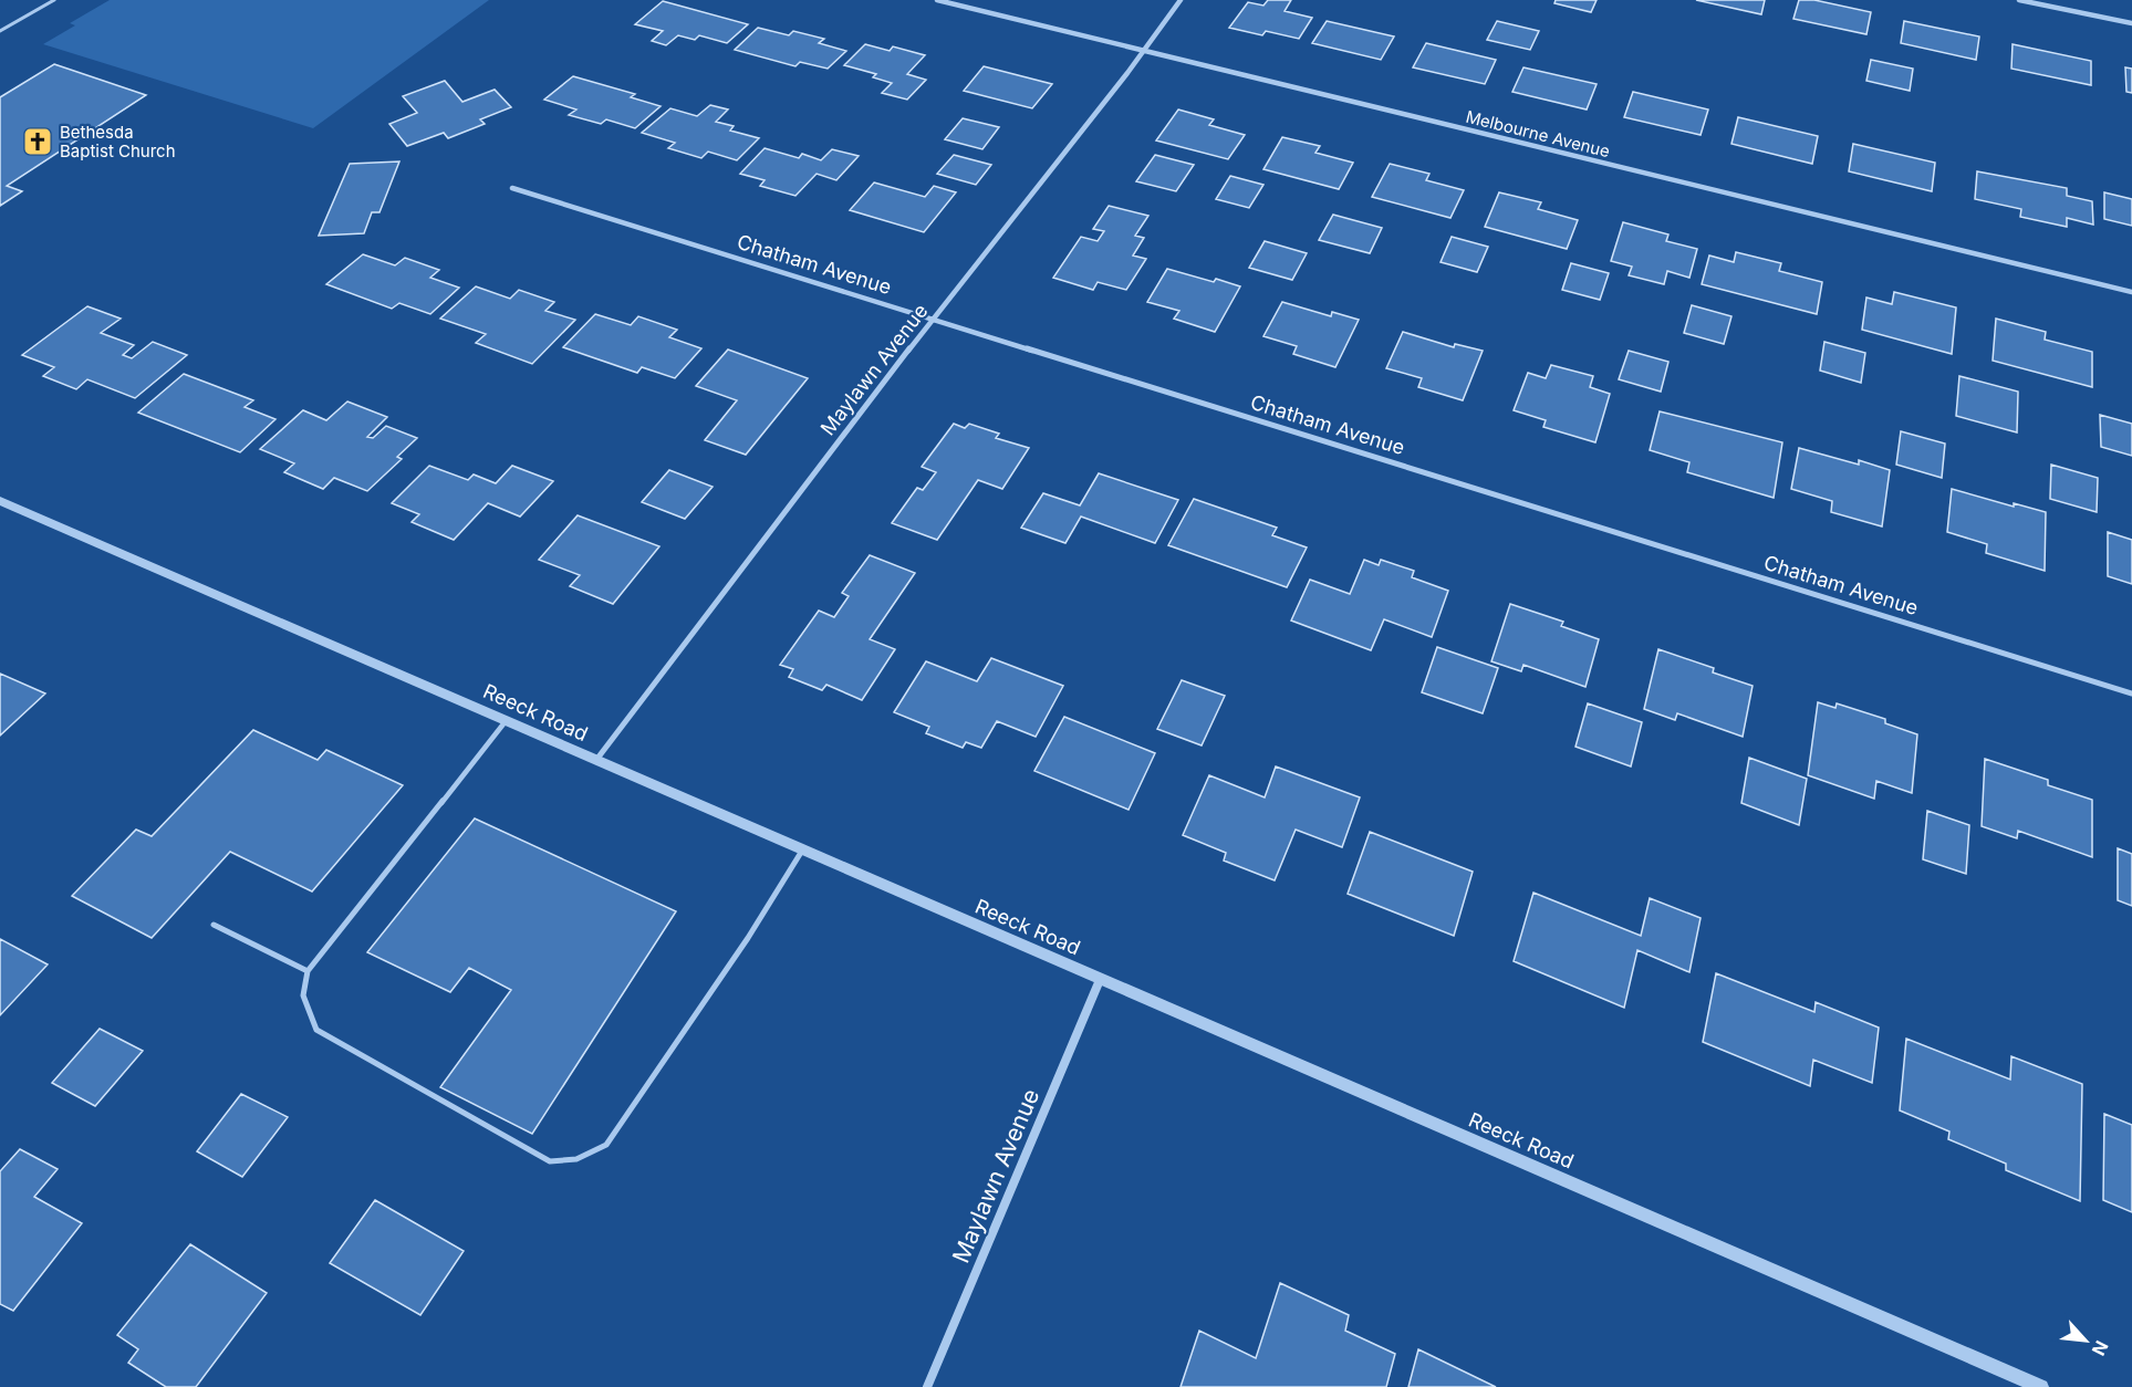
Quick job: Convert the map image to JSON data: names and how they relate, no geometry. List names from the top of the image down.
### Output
{
  "streets": {
    "street": [
      "Melbourne Avenue",
      "Chatham Avenue",
      "Maylawn Avenue",
      "Reeck Road"
    ]
  },
  "crossings": [
    ["Melbourne Avenue", "Maylawn Avenue"],
    ["Chatham Avenue", "Maylawn Avenue"],
    ["Maylawn Avenue", "Reeck Road"]
  ],
  "places": {
    "church": ["Bethesda Baptist Church"]
  },
  "north": "bottom right"
}
